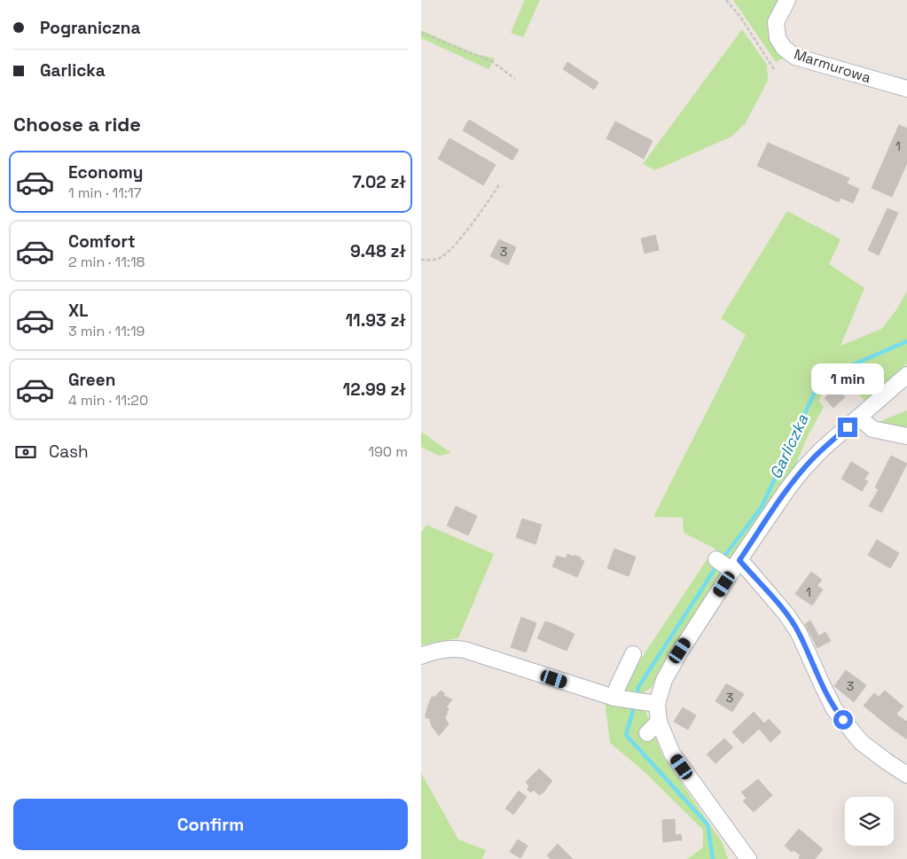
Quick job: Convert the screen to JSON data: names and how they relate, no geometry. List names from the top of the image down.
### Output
{
  "streets": {
    "street": ["Marmurowa"]
  },
  "water": ["Garliczka"],
  "house_numbers": [
    "1",
    "3",
    "1",
    "3",
    "3"
  ],
  "page": {
    "banner": ["Pograniczna", "Garlicka"],
    "heading": "Choose a ride",
    "list": [
      {
        "name": "Economy",
        "note": "1 min · 11:17",
        "value": "7.02 zł"
      },
      {
        "name": "Comfort",
        "note": "2 min · 11:18",
        "value": "9.48 zł"
      },
      {
        "name": "XL",
        "note": "3 min · 11:19",
        "value": "11.93 zł"
      },
      {
        "name": "Green",
        "note": "4 min · 11:20",
        "value": "12.99 zł"
      }
    ],
    "bubble": "1 min",
    "pay": ["Cash", "190 m"],
    "buttons": "Confirm"
  }
}
